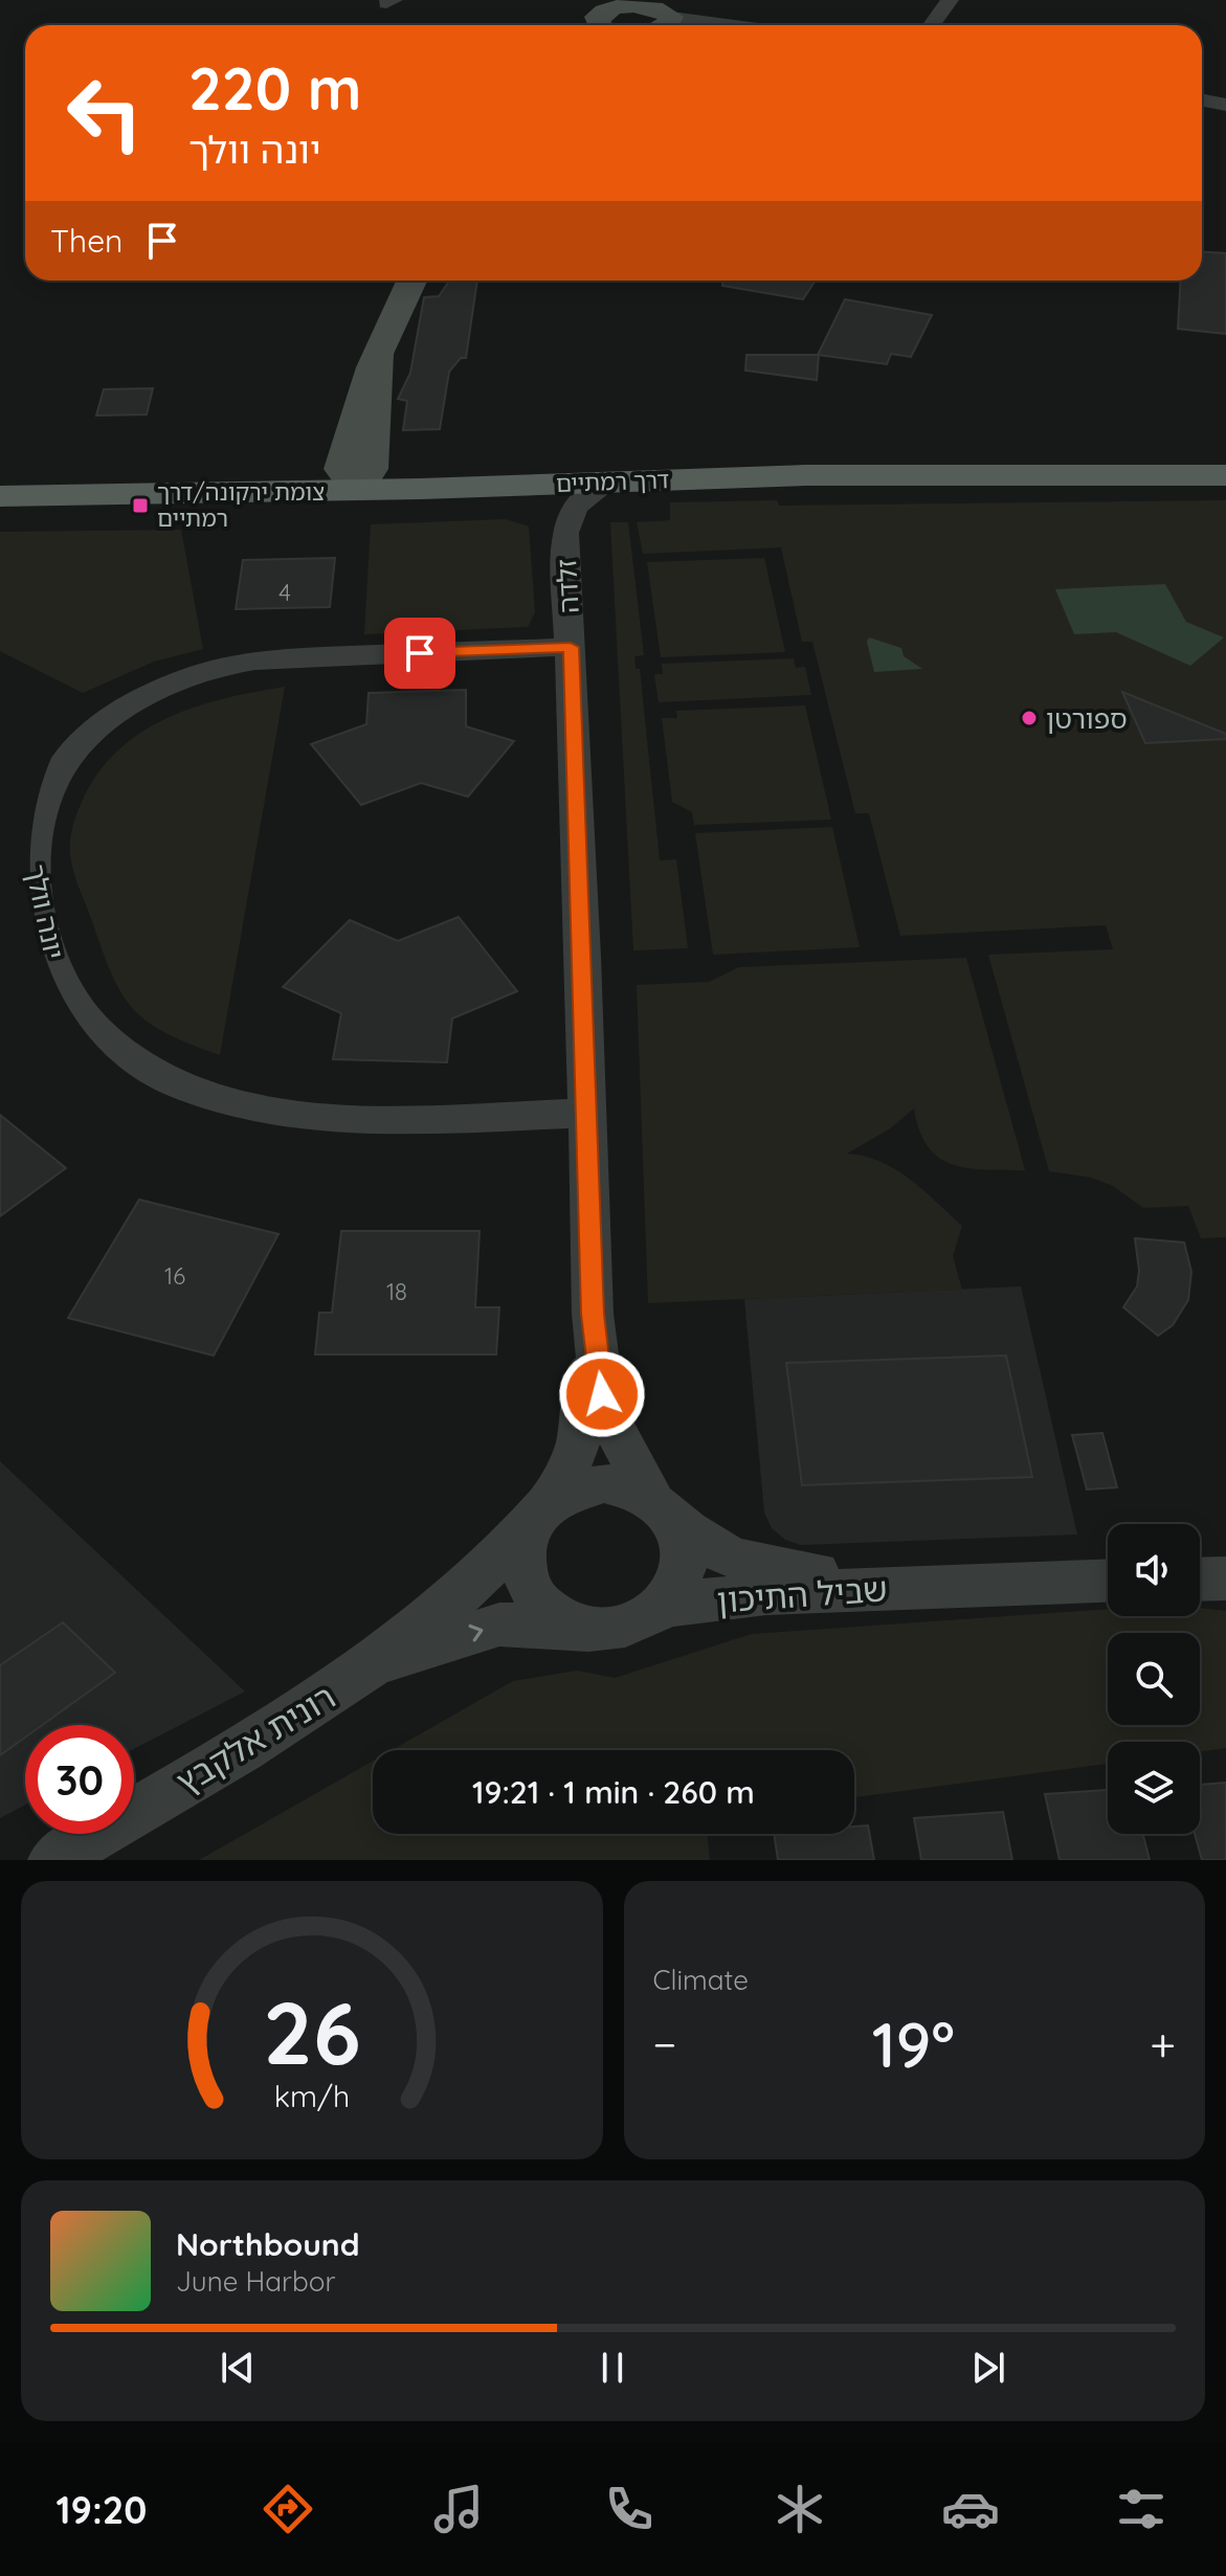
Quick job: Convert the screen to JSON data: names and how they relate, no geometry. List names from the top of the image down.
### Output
{
  "streets": {
    "main road": ["דרך רמתיים"],
    "street": [
      "זלדה",
      "יונה וולך",
      "שביל התיכון",
      "רונית אלקבץ"
    ]
  },
  "crossings": [
    ["דרך רמתיים", "זלדה"],
    ["זלדה", "יונה וולך"],
    ["זלדה", "שביל התיכון"],
    ["זלדה", "רונית אלקבץ"],
    ["שביל התיכון", "רונית אלקבץ"]
  ],
  "places": {
    "transit": ["צומת ירקונה/דרך רמתיים"],
    "other": ["ספורטן"]
  },
  "house_numbers": ["4", "16", "18"],
  "page": {
    "turn": ["220 m", "יונה וולך"],
    "then": "Then",
    "limit": "30",
    "trip": "19:21 · 1 min · 260 m",
    "tile": "Climate",
    "heat": ["−", "19°", "+"],
    "song": ["Northbound", "June Harbor"],
    "tabs": "19:20",
    "gauge": ["26", "km/h"]
  }
}
